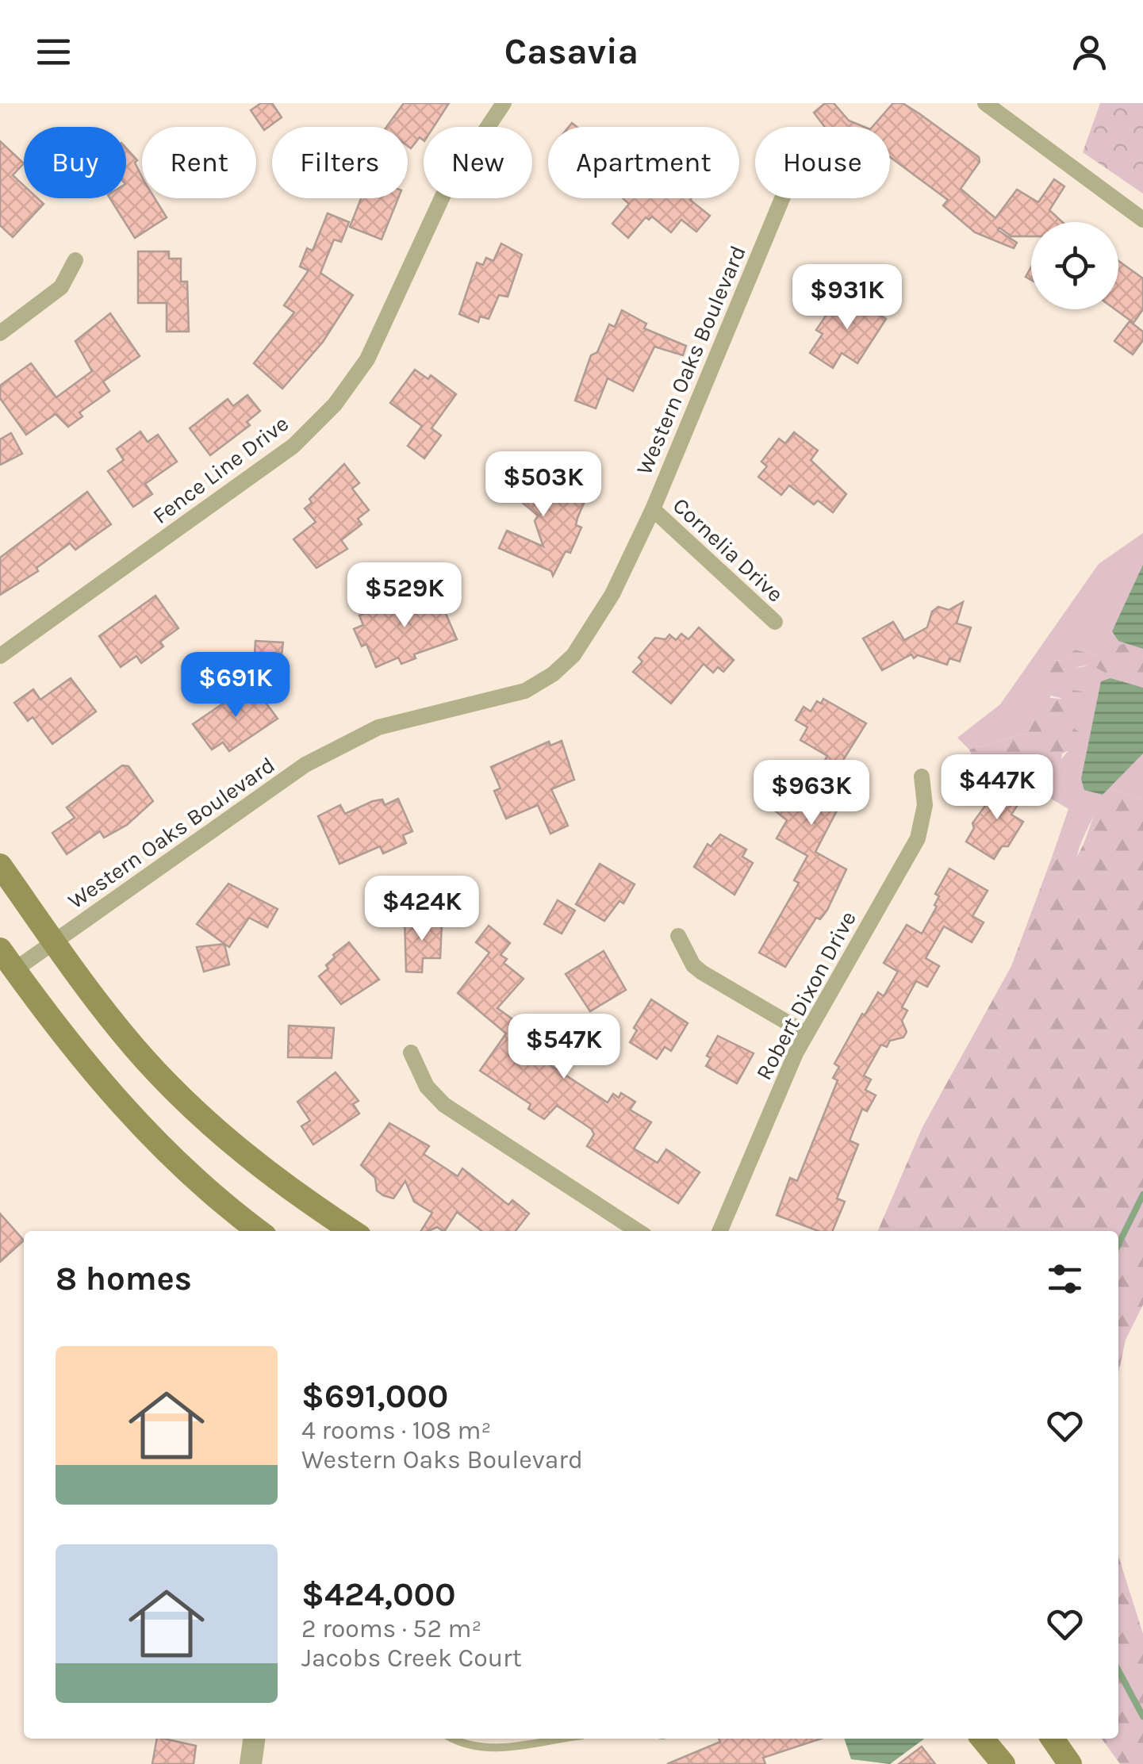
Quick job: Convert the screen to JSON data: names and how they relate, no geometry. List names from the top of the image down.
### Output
{
  "streets": {
    "street": [
      "Western Oaks Boulevard",
      "Fence Line Drive",
      "Cornelia Drive",
      "Robert Dixon Drive"
    ]
  },
  "crossings": [
    ["Western Oaks Boulevard", "Cornelia Drive"]
  ],
  "page": {
    "header": "Casavia",
    "chip": [
      "Buy",
      "Rent",
      "Filters",
      "New",
      "Apartment",
      "House"
    ],
    "price": [
      "$931K",
      "$503K",
      "$529K",
      "$691K",
      "$447K",
      "$963K",
      "$424K",
      "$547K"
    ],
    "heading": "8 homes",
    "list": [
      {
        "name": "$691,000",
        "note": "4 rooms · 108 m² · Western Oaks Boulevard"
      },
      {
        "name": "$424,000",
        "note": "2 rooms · 52 m² · Jacobs Creek Court"
      }
    ]
  }
}
